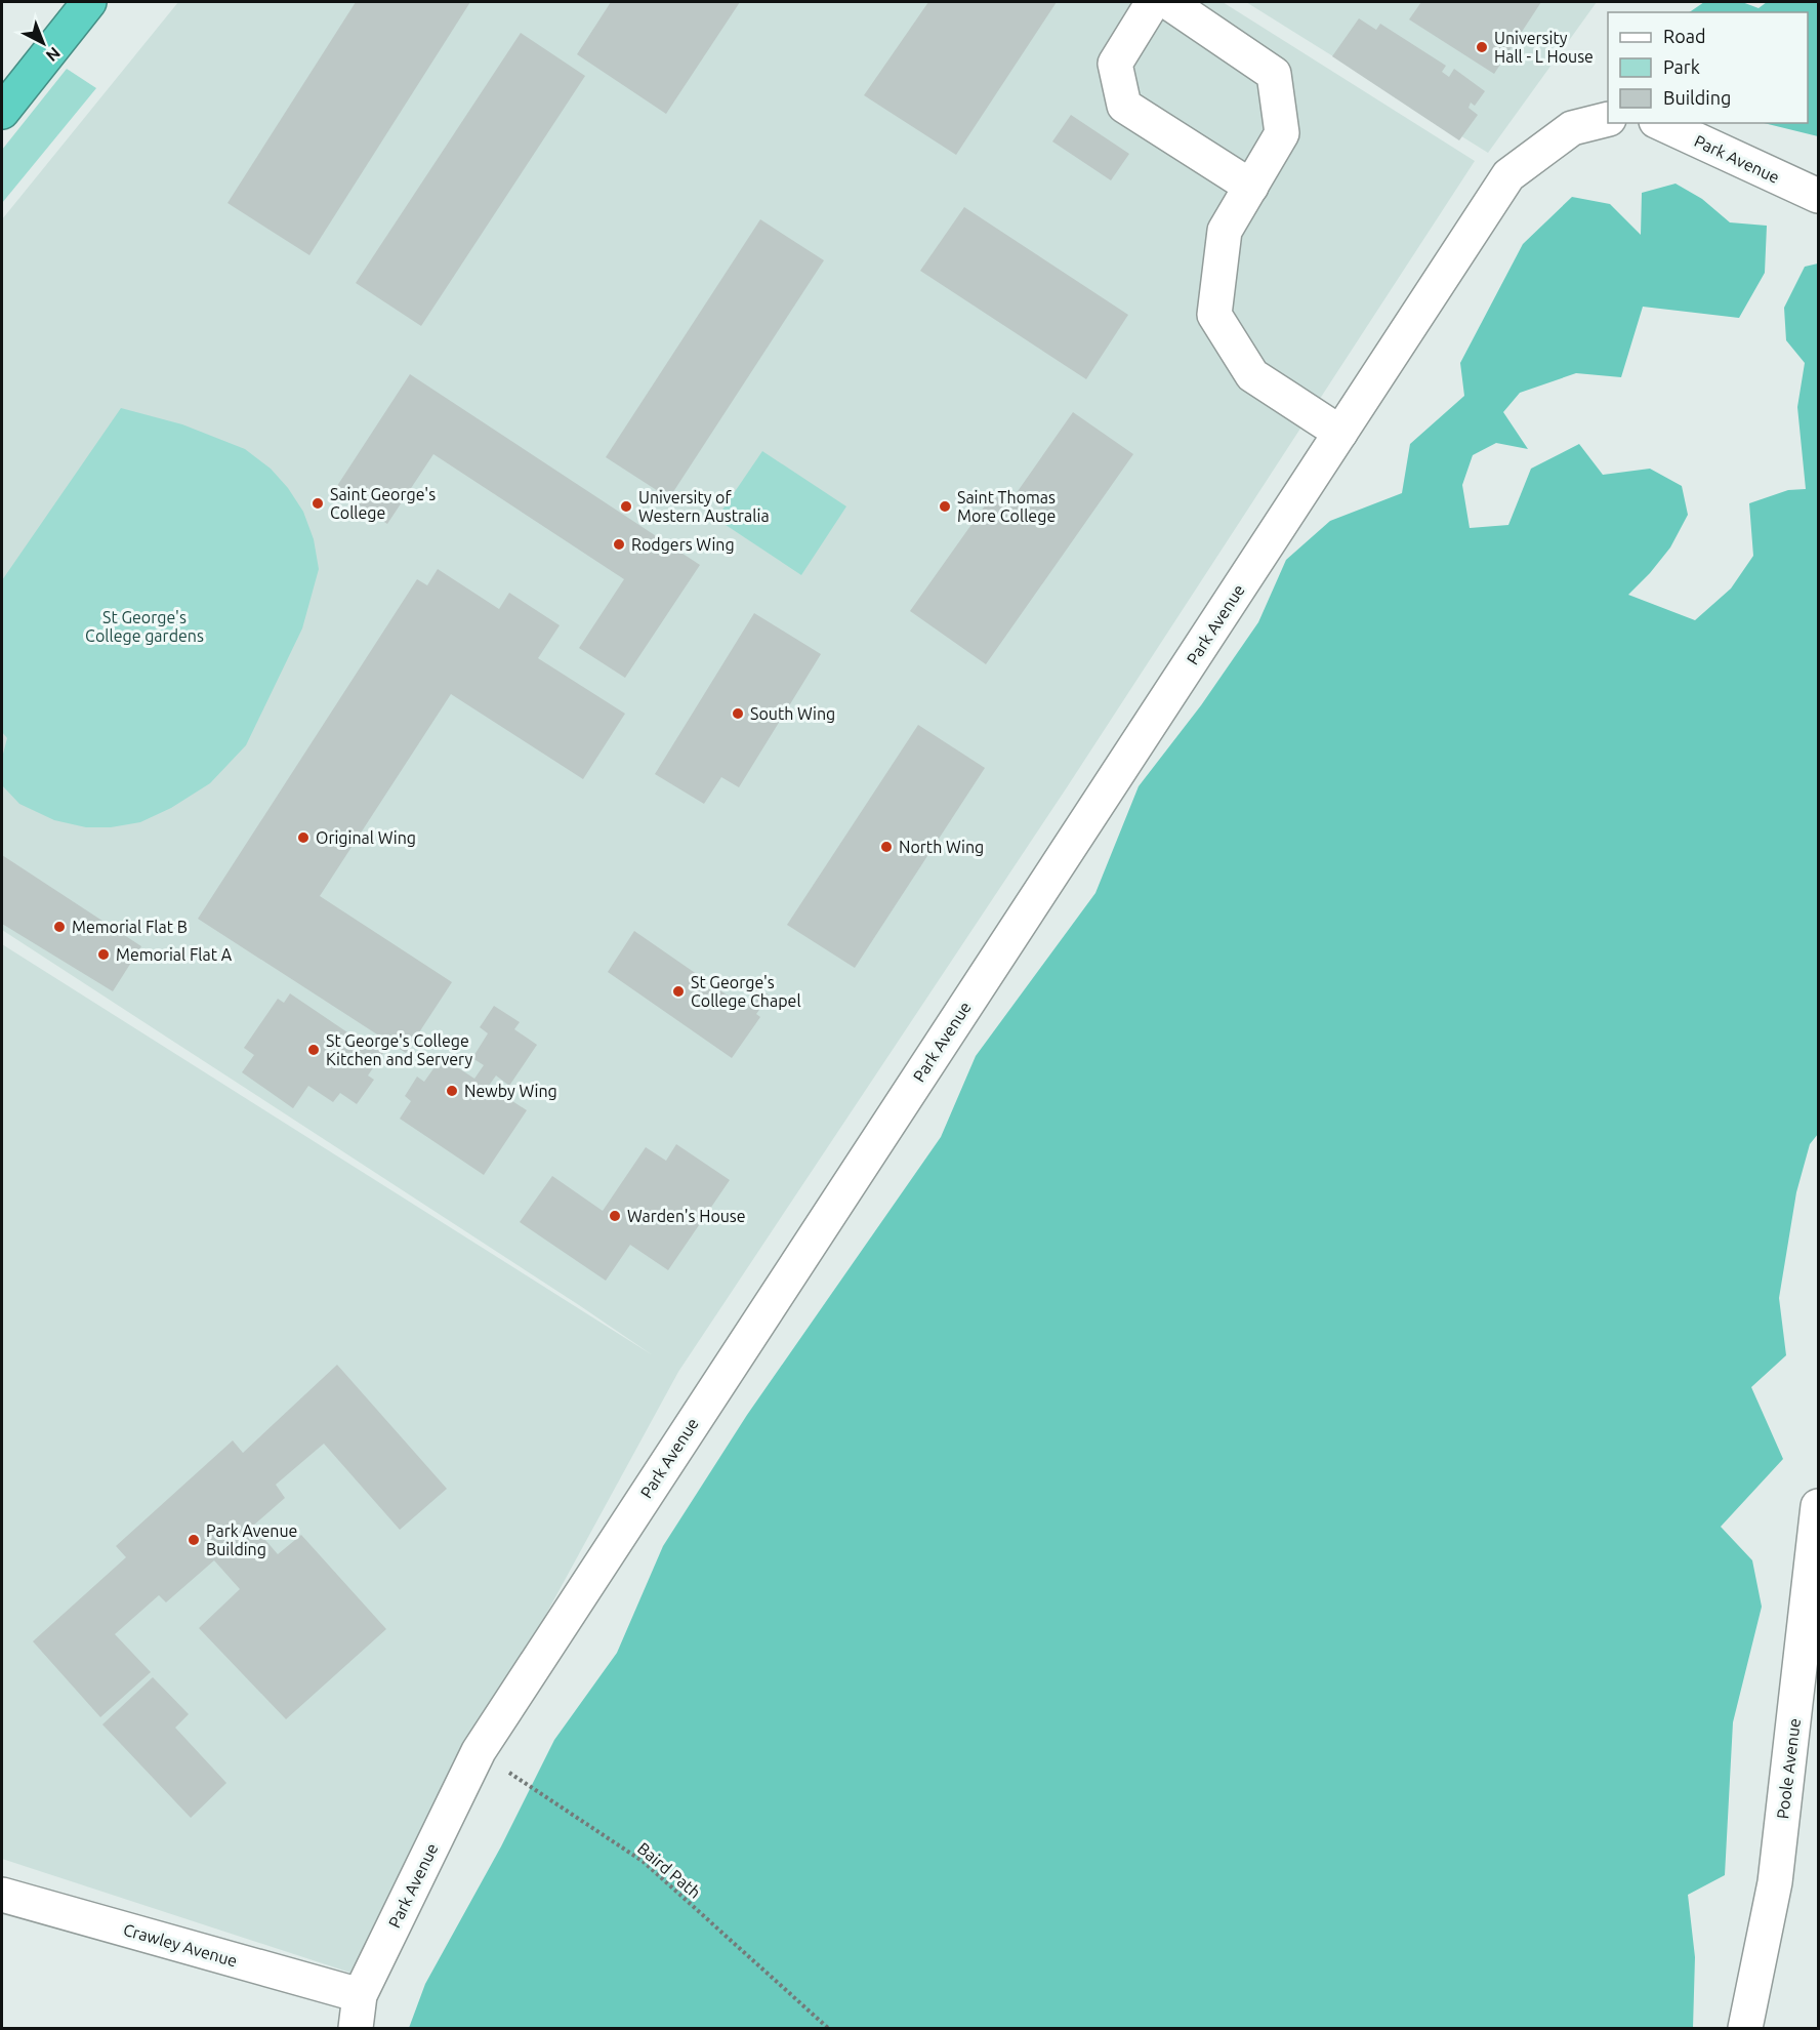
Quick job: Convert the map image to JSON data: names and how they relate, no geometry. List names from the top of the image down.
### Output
{
  "streets": {
    "street": ["Park Avenue", "Poole Avenue", "Crawley Avenue"],
    "path": ["Baird Path"]
  },
  "crossings": [
    ["Park Avenue", "Baird Path"],
    ["Park Avenue", "Crawley Avenue"]
  ],
  "parks": ["St George's College gardens"],
  "places": [
    "University Hall - L House",
    "Saint George's College",
    "University of Western Australia",
    "Saint Thomas More College",
    "Rodgers Wing",
    "South Wing",
    "Original Wing",
    "North Wing",
    "Memorial Flat B",
    "Memorial Flat A",
    "St George's College Chapel",
    "St George's College Kitchen and Servery",
    "Newby Wing",
    "Warden's House",
    "Park Avenue Building"
  ],
  "legend": ["Road", "Park", "Building"],
  "north": "bottom right"
}
